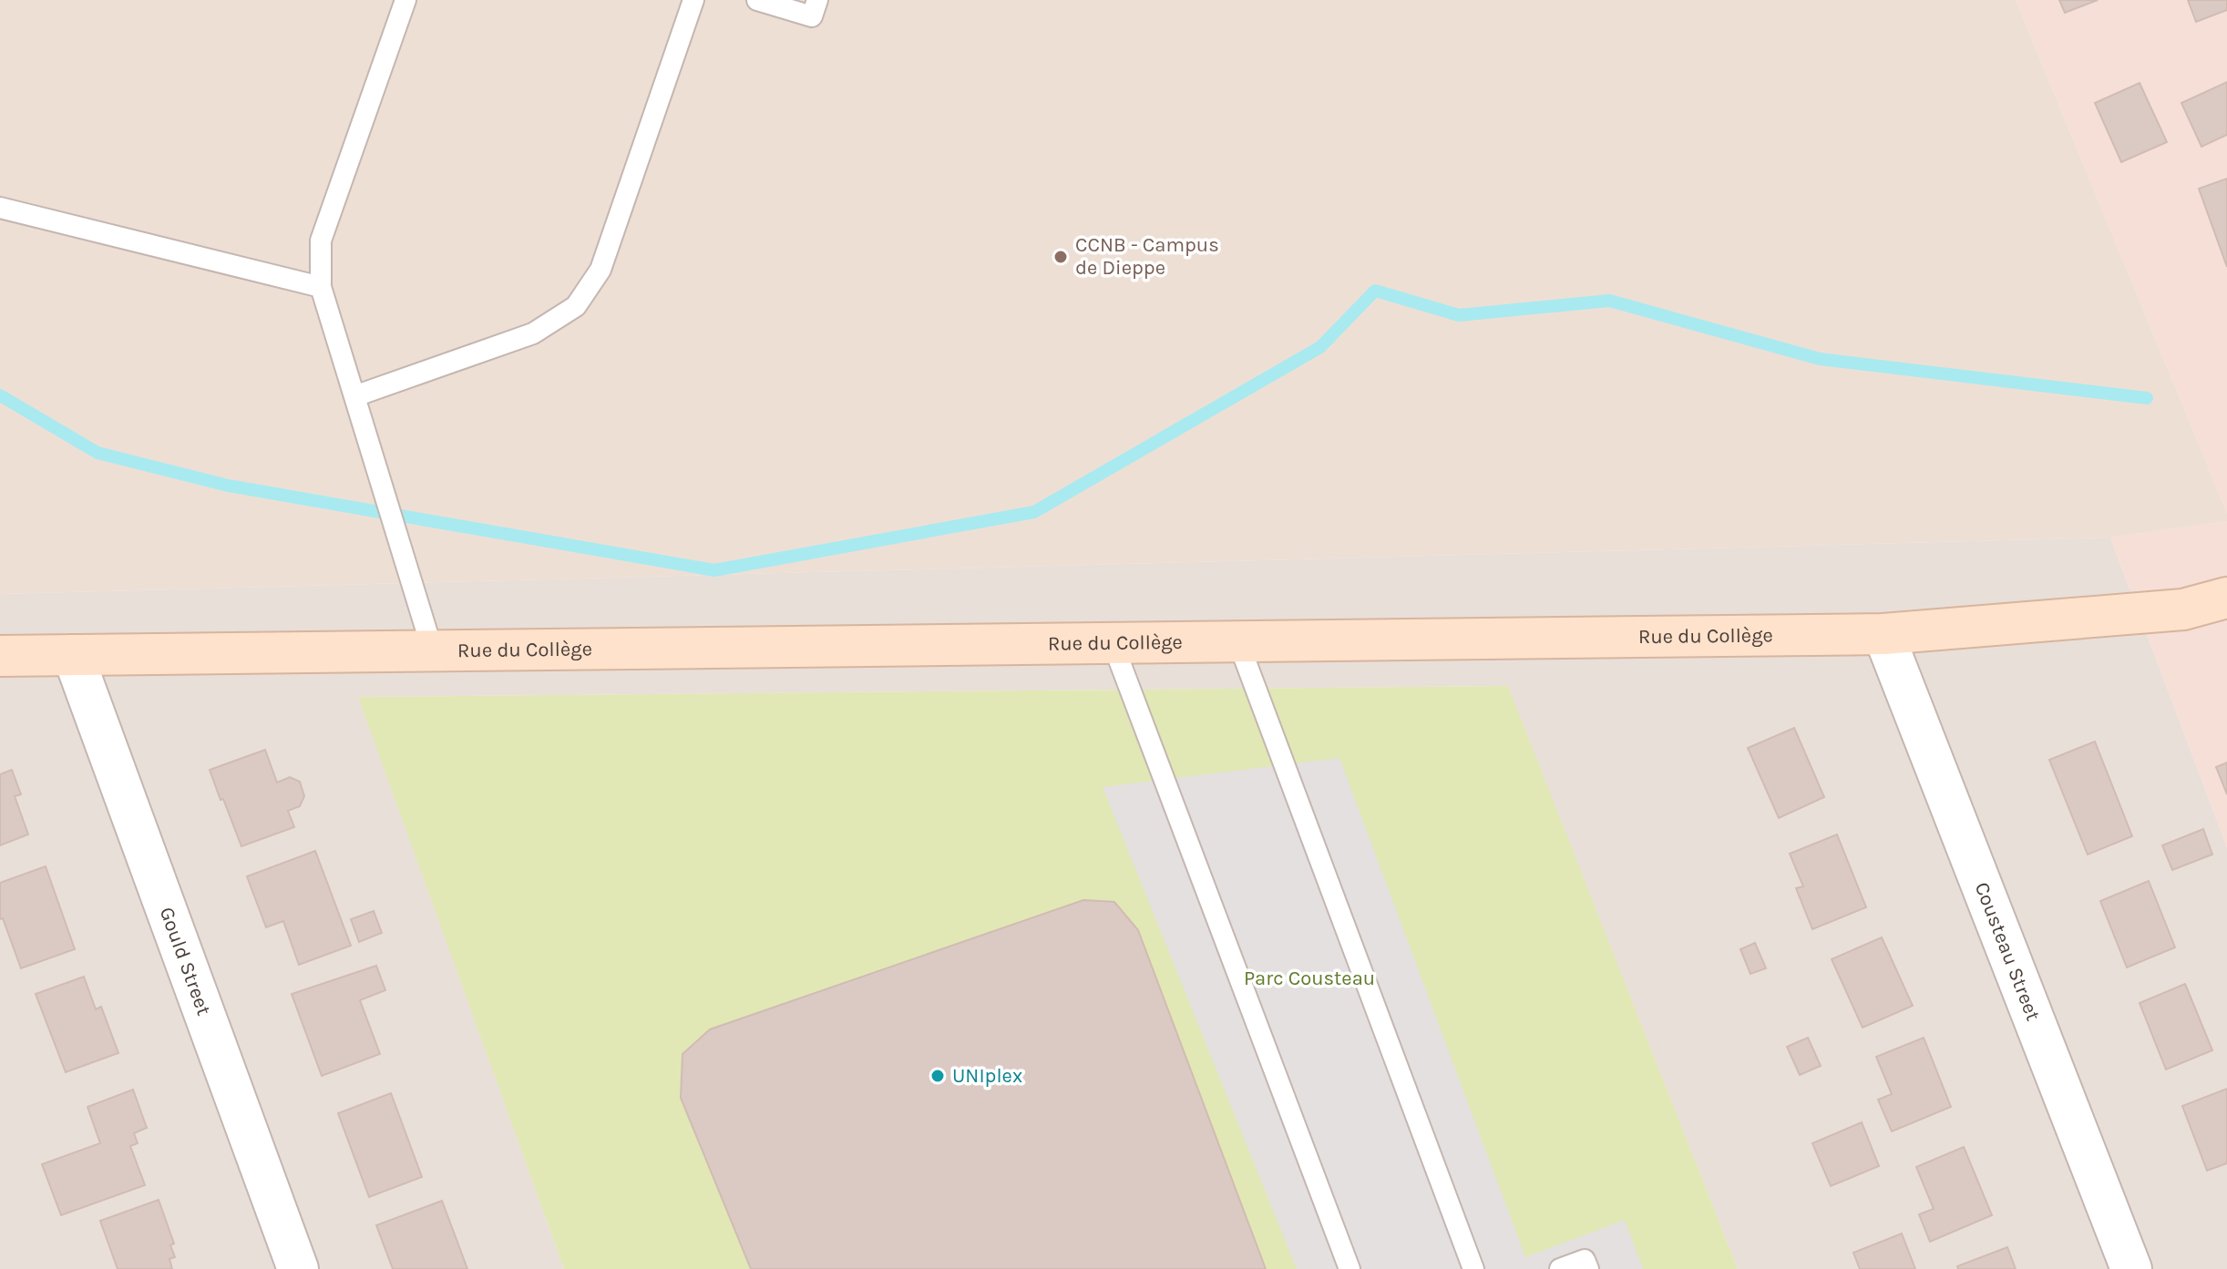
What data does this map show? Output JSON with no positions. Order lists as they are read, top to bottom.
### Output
{
  "streets": {
    "street": ["Rue du Collège", "Cousteau Street", "Gould Street"]
  },
  "crossings": [
    ["Rue du Collège", "Cousteau Street"],
    ["Rue du Collège", "Gould Street"]
  ],
  "parks": ["Parc Cousteau"],
  "places": ["CCNB - Campus de Dieppe", "UNIplex"]
}
